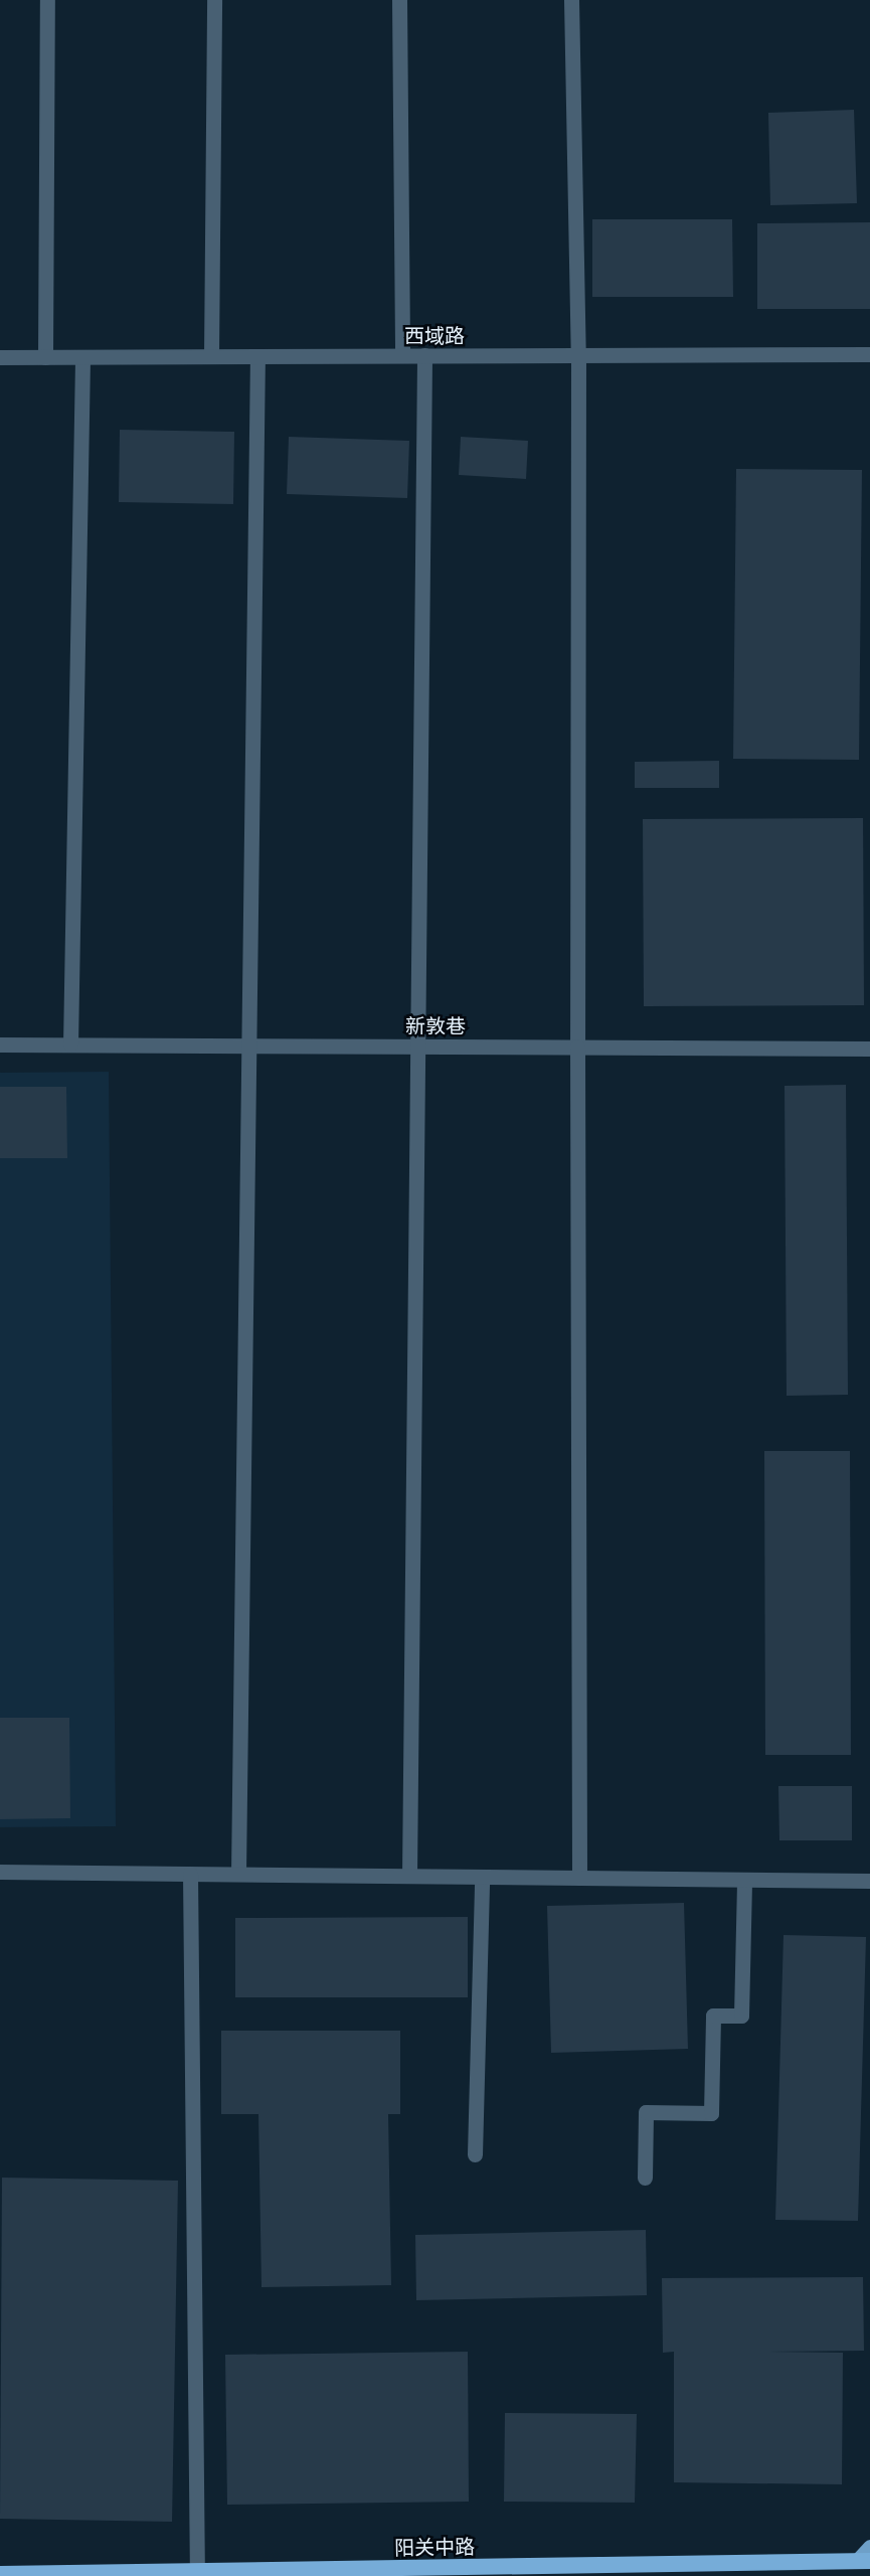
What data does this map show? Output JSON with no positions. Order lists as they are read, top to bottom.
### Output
{
  "streets": {
    "highway": ["阳关中路"],
    "street": ["西域路", "新敦巷"]
  }
}
